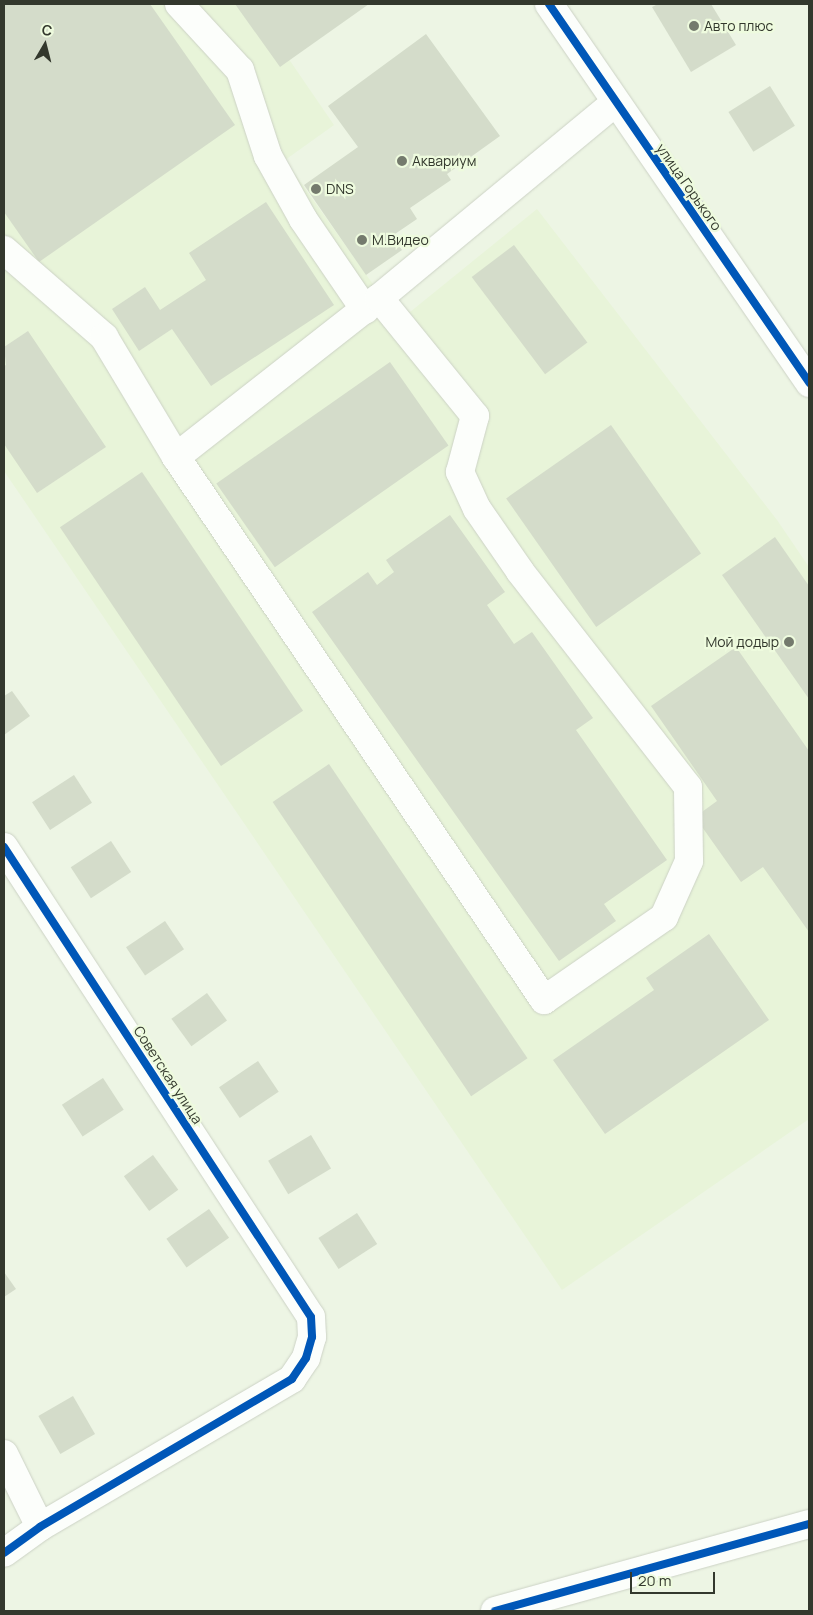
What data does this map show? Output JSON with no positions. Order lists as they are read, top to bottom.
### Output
{
  "streets": {
    "street": ["улица Горького", "Советская улица"]
  },
  "places": [
    "Авто плюс",
    "Аквариум",
    "DNS",
    "М.Видео",
    "Мой додыр"
  ],
  "scale_bar": "20 m",
  "north": "top"
}
